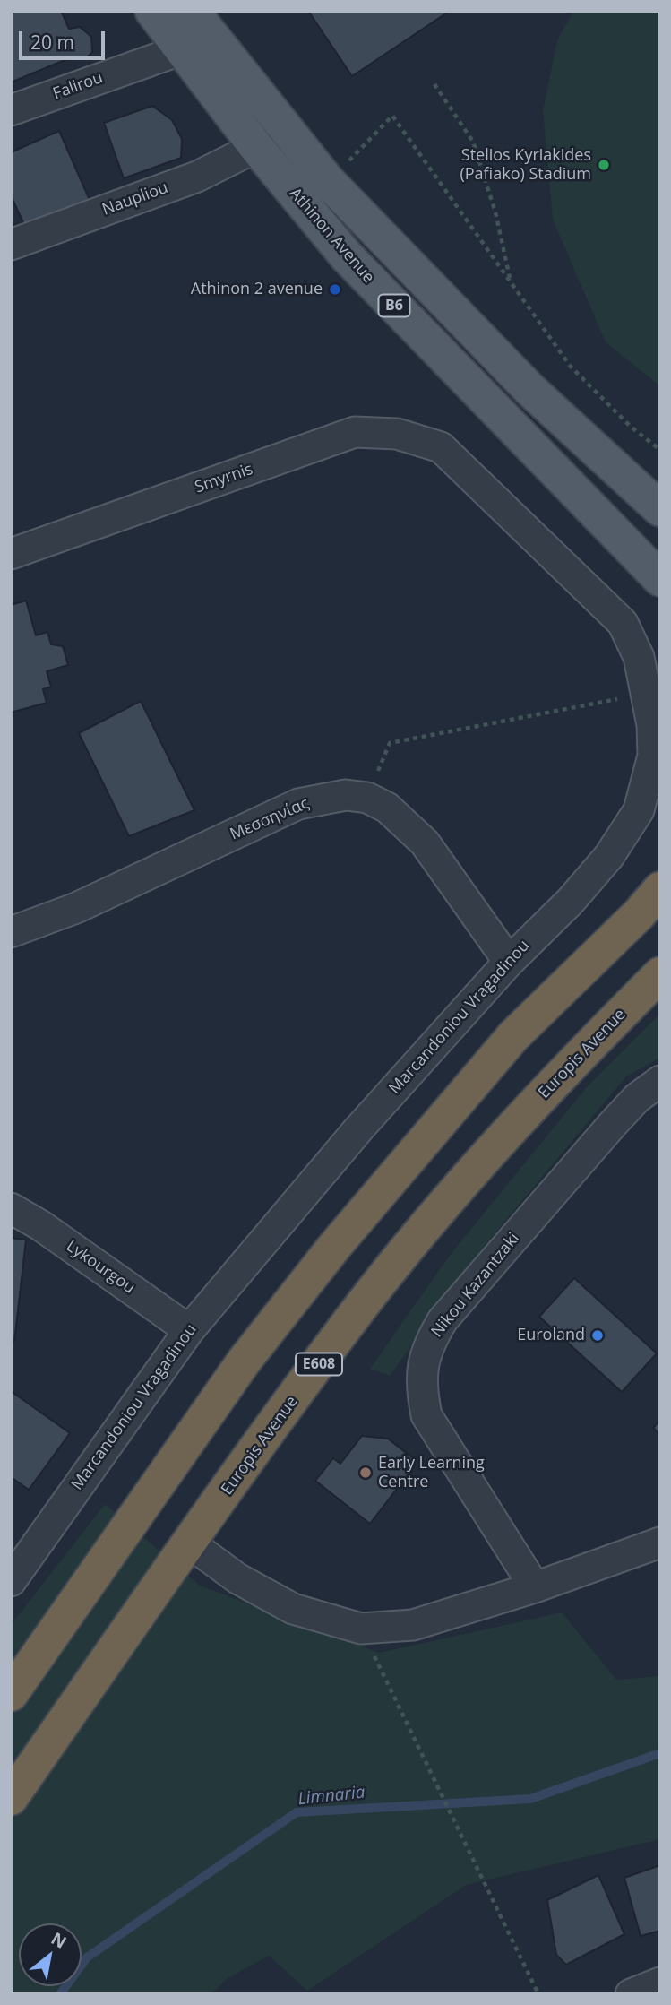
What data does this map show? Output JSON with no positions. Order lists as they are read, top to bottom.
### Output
{
  "streets": {
    "highway": ["Europis Avenue", "E608"],
    "main road": ["Athinon Avenue", "B6"],
    "street": [
      "Falirou",
      "Naupliou",
      "Smyrnis",
      "Μεσσηνίας",
      "Marcandoniou Vragadinou",
      "Lykourgou",
      "Nikou Kazantzaki"
    ]
  },
  "crossings": [
    ["Falirou", "Athinon Avenue"],
    ["Naupliou", "Athinon Avenue"],
    ["Smyrnis", "Marcandoniou Vragadinou"],
    ["Μεσσηνίας", "Marcandoniou Vragadinou"],
    ["Marcandoniou Vragadinou", "Lykourgou"]
  ],
  "water": ["Limnaria"],
  "places": [
    "Stelios Kyriakides (Pafiako) Stadium",
    "Athinon 2 avenue",
    "Euroland",
    "Early Learning Centre"
  ],
  "scale_bar": "20 m",
  "north": "top right"
}
